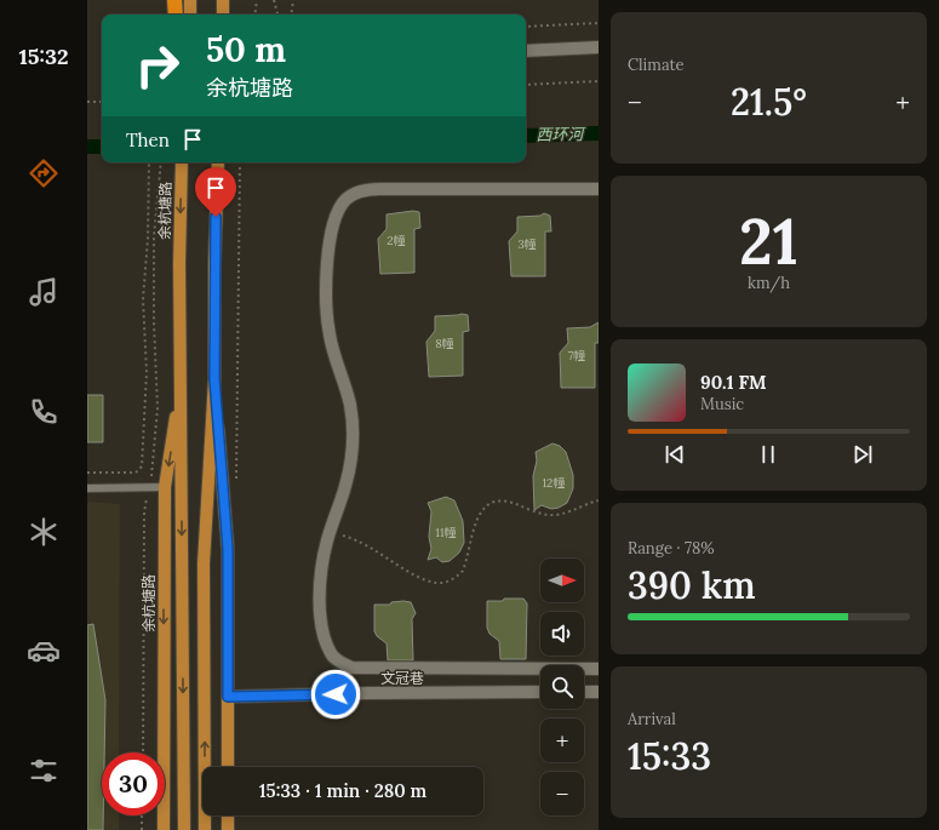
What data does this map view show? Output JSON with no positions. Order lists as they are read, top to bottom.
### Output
{
  "streets": {
    "main road": ["余杭塘路"],
    "street": ["文冠巷"]
  },
  "water": ["西环河"],
  "house_numbers": [
    "2幢",
    "3幢",
    "8幢",
    "7幢",
    "12幢",
    "11幢"
  ],
  "north": "right",
  "page": {
    "tabs": "15:32",
    "tile": [
      "Climate",
      ["21", "km/h"],
      ["Range · 78%", "390 km"],
      ["Arrival", "15:33"]
    ],
    "turn": ["50 m", "余杭塘路"],
    "heat": ["−", "21.5°", "+"],
    "then": "Then",
    "song": ["90.1 FM", "Music"],
    "map_buttons": ["+", "−"],
    "limit": "30",
    "trip": "15:33 · 1 min · 280 m"
  }
}
